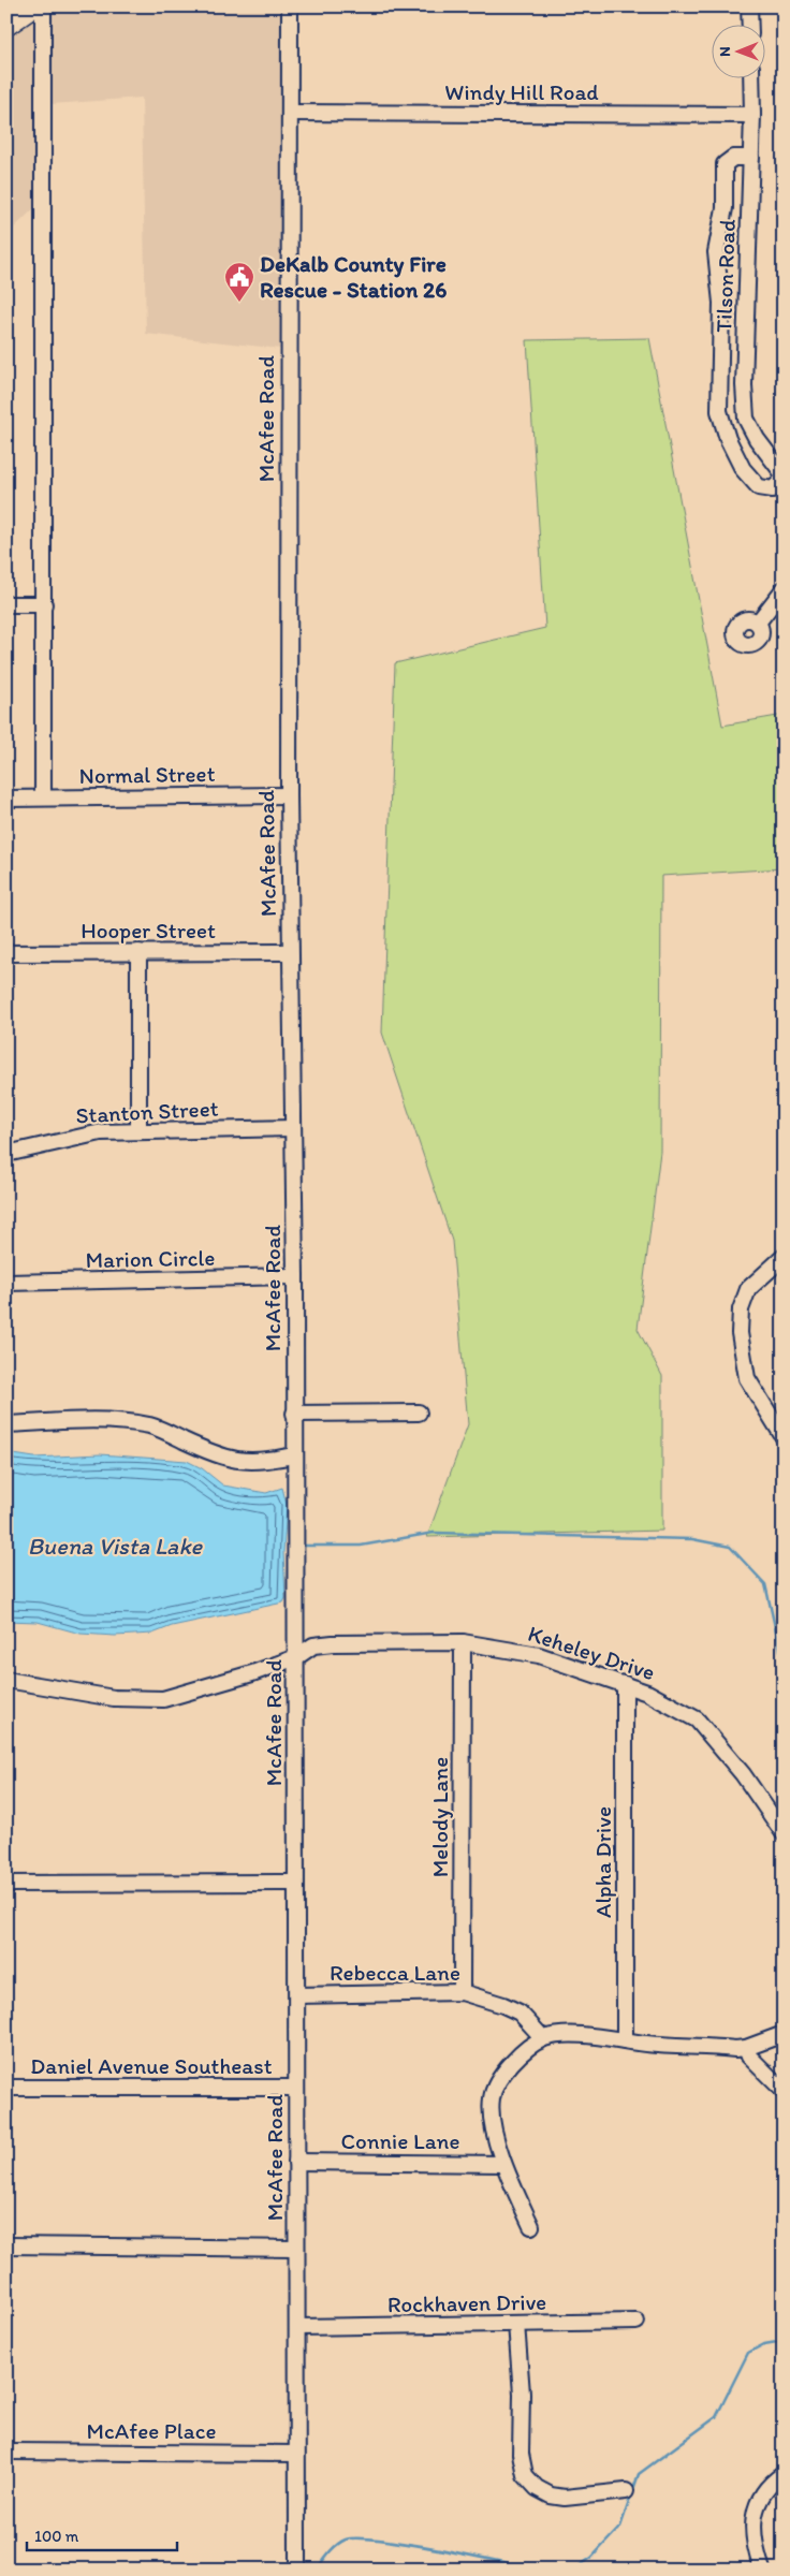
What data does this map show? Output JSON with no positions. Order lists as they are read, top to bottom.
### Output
{
  "streets": {
    "street": [
      "Windy Hill Road",
      "Tilson Road",
      "McAfee Road",
      "Normal Street",
      "Hooper Street",
      "Stanton Street",
      "Marion Circle",
      "Keheley Drive",
      "Melody Lane",
      "Alpha Drive",
      "Rebecca Lane",
      "Daniel Avenue Southeast",
      "Connie Lane",
      "Rockhaven Drive",
      "McAfee Place"
    ]
  },
  "crossings": [
    ["Windy Hill Road", "Tilson Road"],
    ["Windy Hill Road", "McAfee Road"],
    ["McAfee Road", "Normal Street"],
    ["McAfee Road", "Hooper Street"],
    ["McAfee Road", "Stanton Street"],
    ["McAfee Road", "Marion Circle"],
    ["McAfee Road", "Keheley Drive"],
    ["McAfee Road", "Rebecca Lane"],
    ["McAfee Road", "Daniel Avenue Southeast"],
    ["McAfee Road", "Connie Lane"],
    ["McAfee Road", "Rockhaven Drive"],
    ["McAfee Road", "McAfee Place"],
    ["Keheley Drive", "Melody Lane"],
    ["Keheley Drive", "Alpha Drive"],
    ["Melody Lane", "Rebecca Lane"]
  ],
  "water": ["Buena Vista Lake"],
  "places": {
    "public building": ["DeKalb County Fire Rescue - Station 26"]
  },
  "scale_bar": "100 m",
  "north": "left"
}
